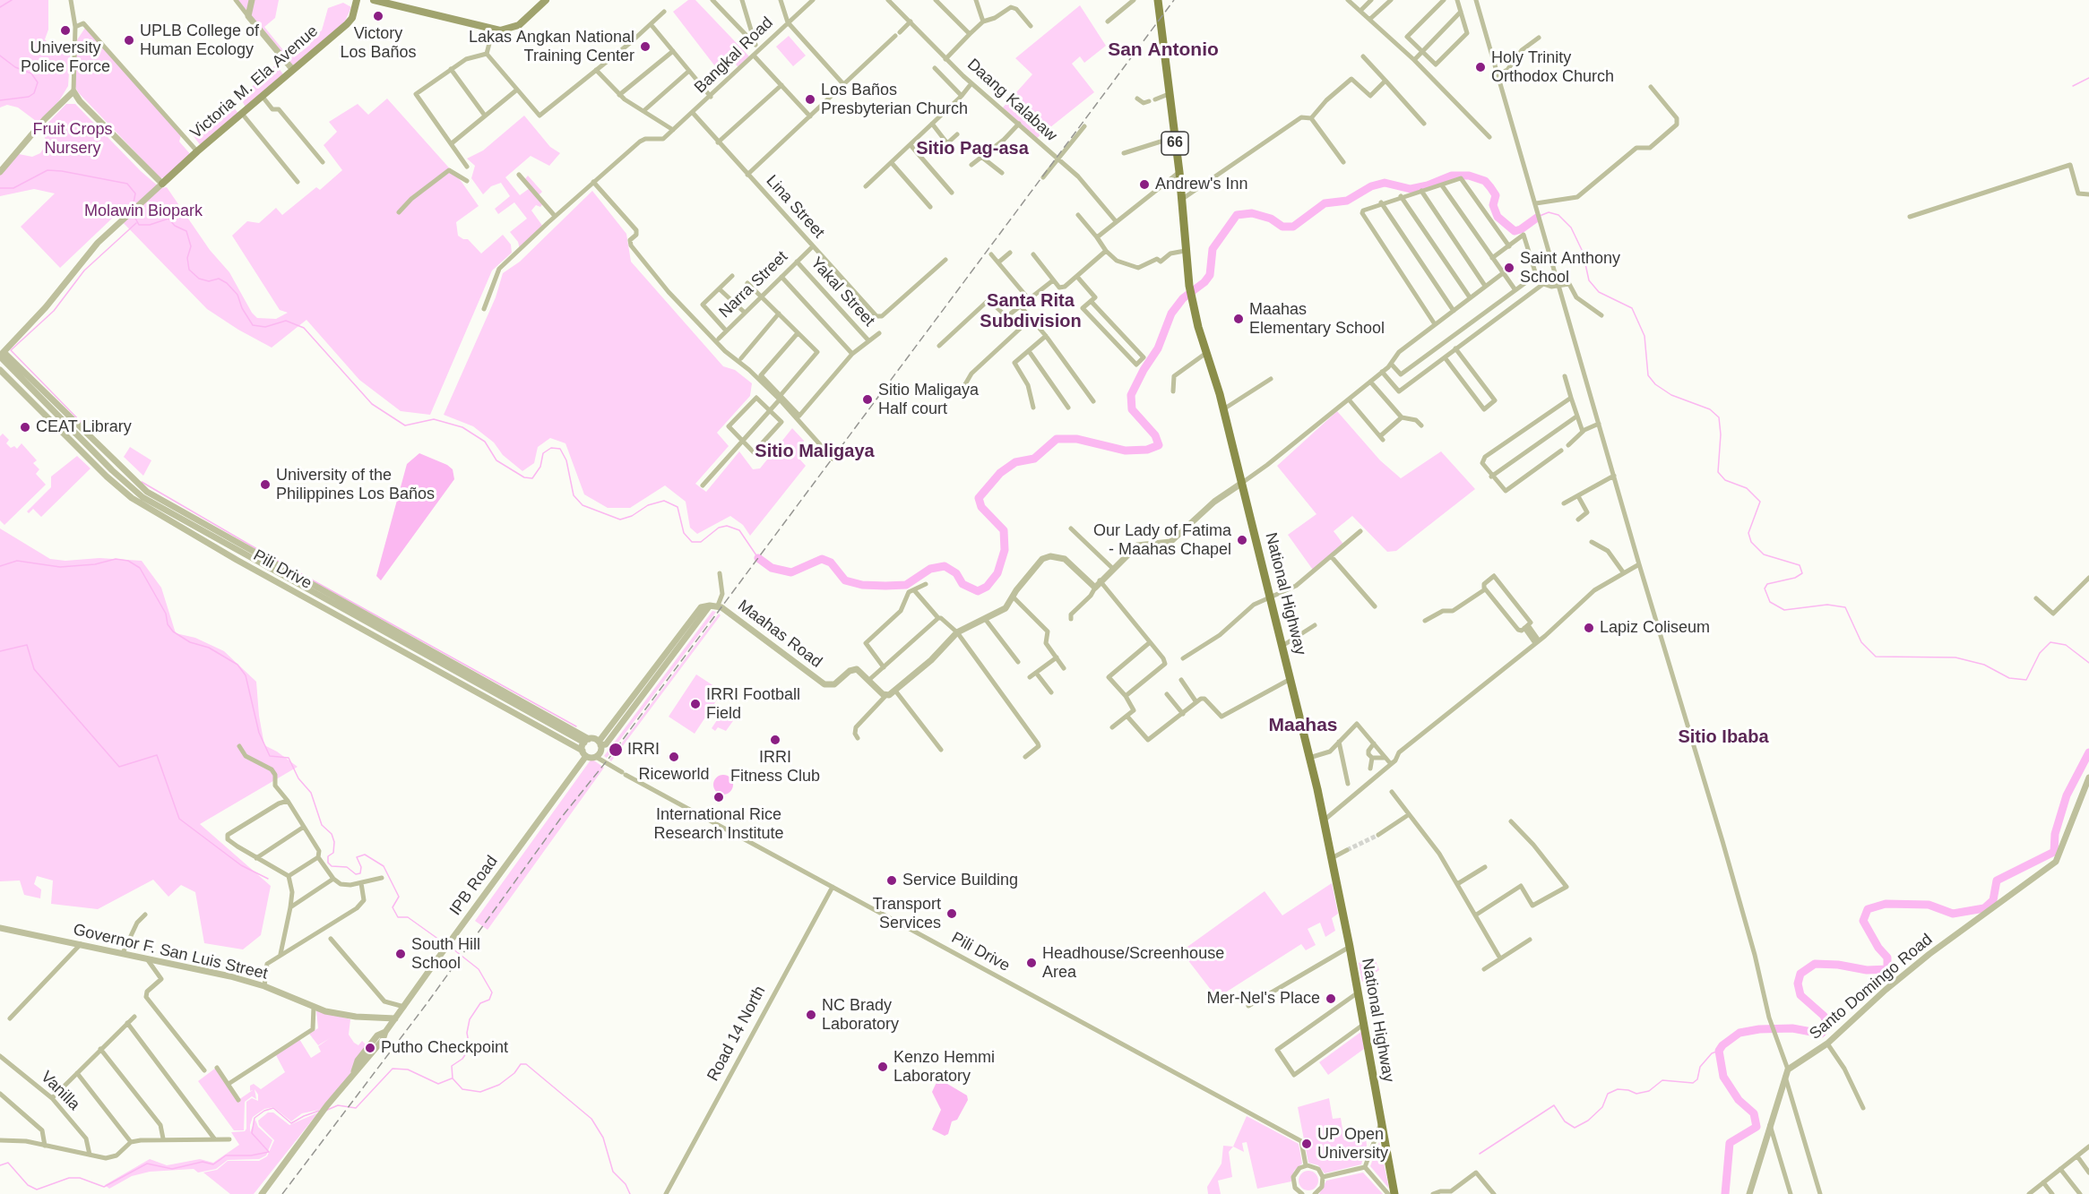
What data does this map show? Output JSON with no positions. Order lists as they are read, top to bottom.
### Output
{
  "streets": {
    "main road": ["Victoria M. Ela Avenue", "66", "National Highway"],
    "street": [
      "Bangkal Road",
      "Daang Kalabaw",
      "Lina Street",
      "Narra Street",
      "Yakal Street",
      "Pili Drive",
      "Maahas Road",
      "IPB Road",
      "Governor F. San Luis Street",
      "Santo Domingo Road",
      "Road 14 North",
      "Vanilla"
    ]
  },
  "crossings": [
    ["Bangkal Road", "Lina Street"],
    ["Lina Street", "Narra Street"],
    ["Narra Street", "Yakal Street"],
    ["Pili Drive", "IPB Road"],
    ["Pili Drive", "Road 14 North"],
    ["IPB Road", "Governor F. San Luis Street"]
  ],
  "districts": [
    "San Antonio",
    "Sitio Pag-asa",
    "Santa Rita Subdivision",
    "Sitio Maligaya",
    "Maahas",
    "Sitio Ibaba"
  ],
  "parks": ["Fruit Crops Nursery", "Molawin Biopark"],
  "places": [
    "Victory Los Baños",
    "University Police Force",
    "UPLB College of Human Ecology",
    "Lakas Angkan National Training Center",
    "Holy Trinity Orthodox Church",
    "Los Baños Presbyterian Church",
    "Andrew's Inn",
    "Saint Anthony School",
    "Maahas Elementary School",
    "Sitio Maligaya Half court",
    "CEAT Library",
    "University of the Philippines Los Baños",
    "Our Lady of Fatima - Maahas Chapel",
    "Lapiz Coliseum",
    "IRRI Football Field",
    "IRRI Fitness Club",
    "IRRI",
    "Riceworld",
    "International Rice Research Institute",
    "Service Building",
    "Transport Services",
    "South Hill School",
    "Headhouse/Screenhouse Area",
    "Mer-Nel's Place",
    "NC Brady Laboratory",
    "Putho Checkpoint",
    "Kenzo Hemmi Laboratory",
    "UP Open University"
  ]
}
